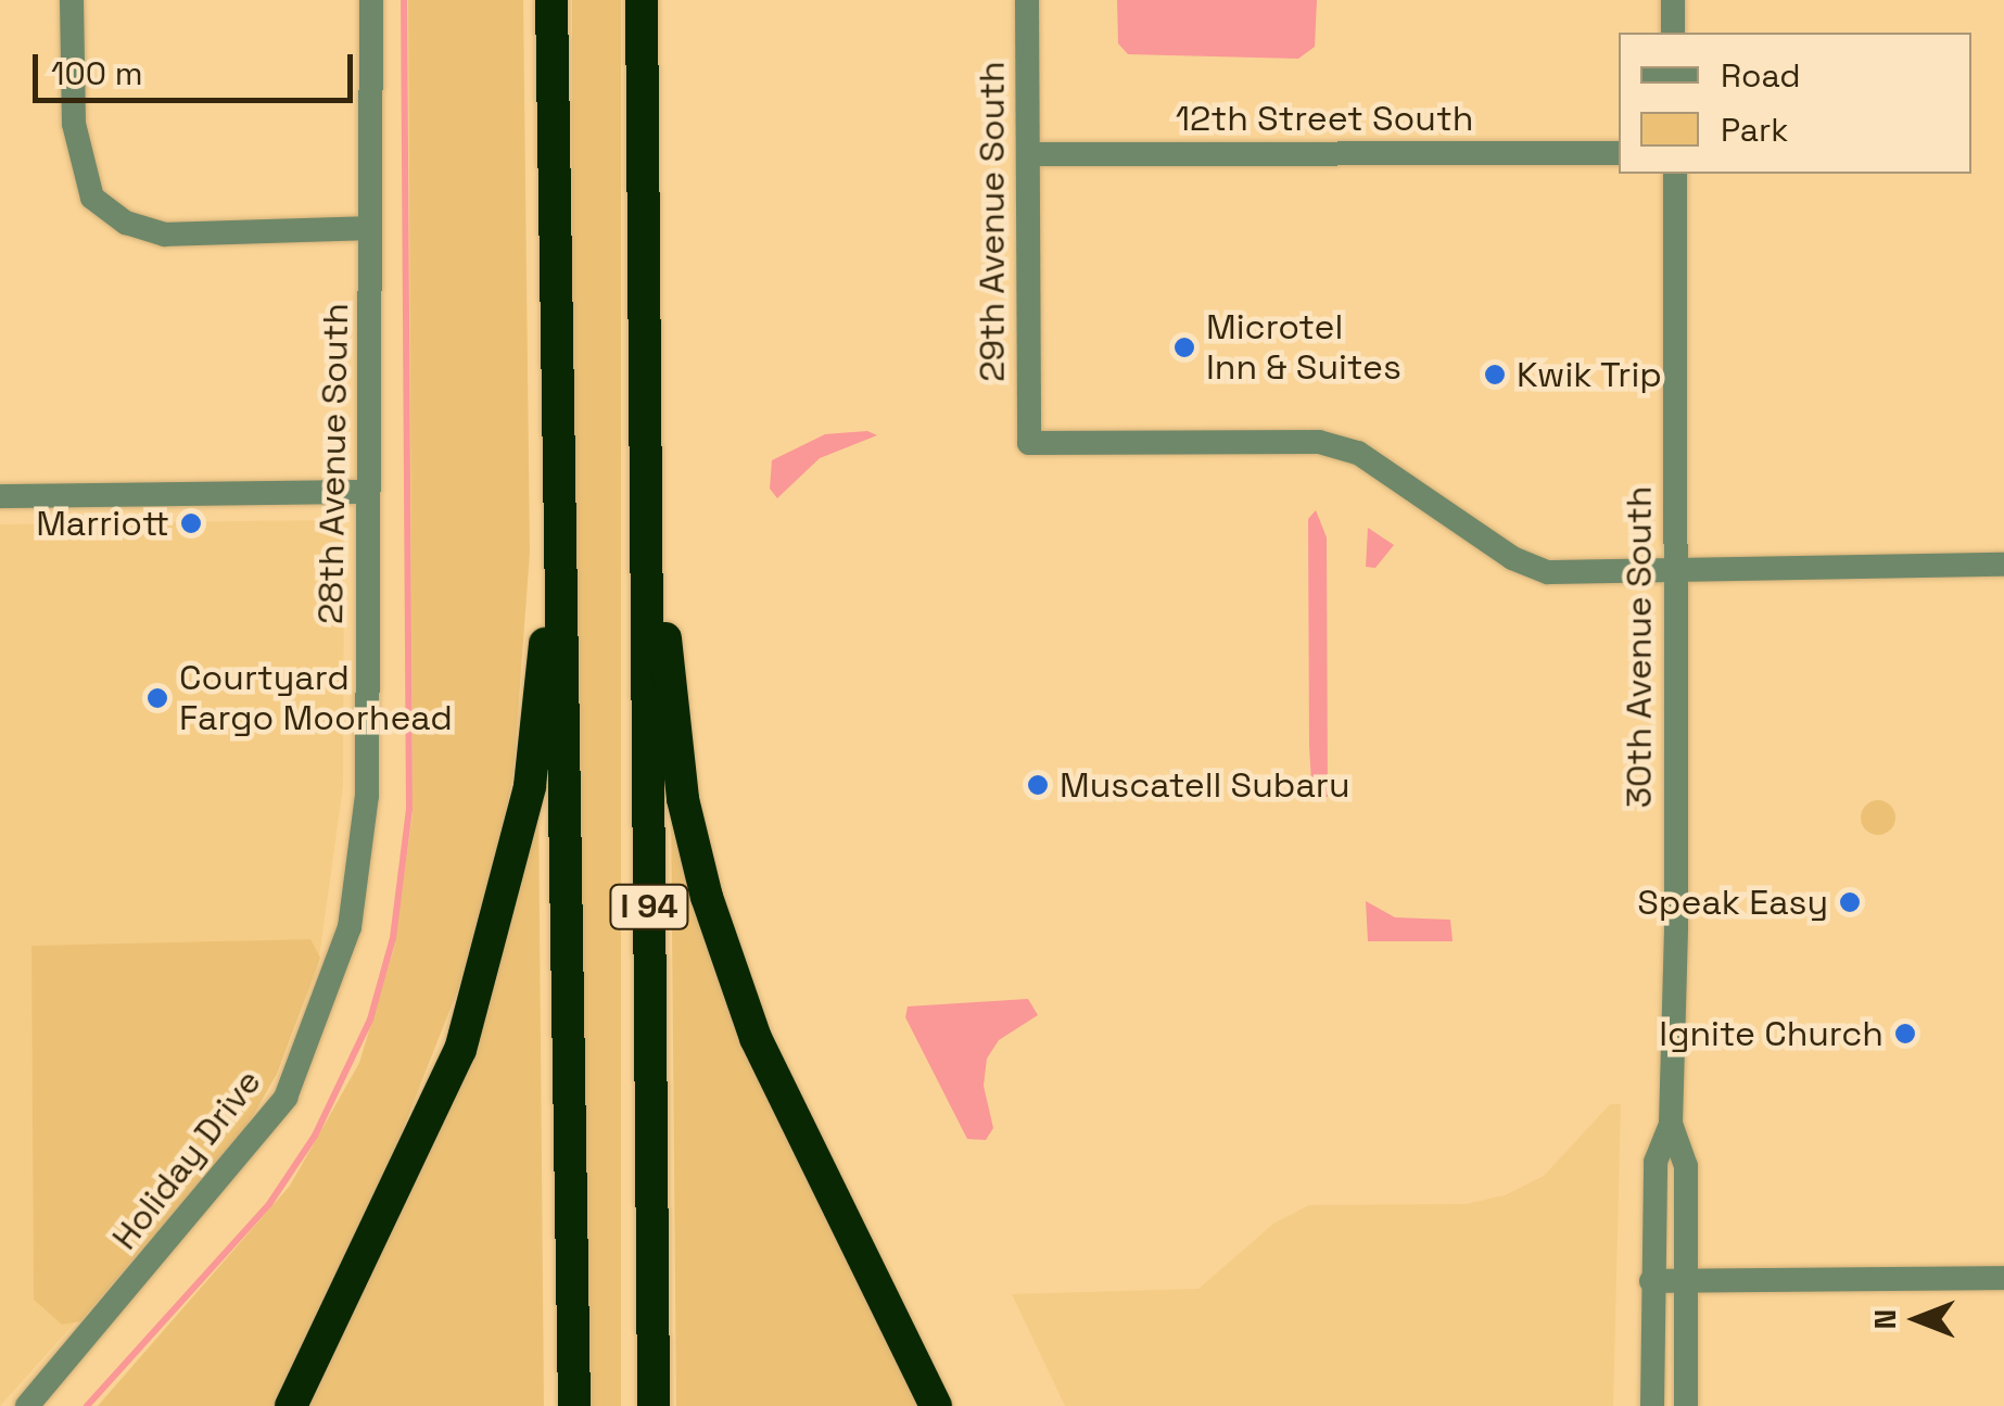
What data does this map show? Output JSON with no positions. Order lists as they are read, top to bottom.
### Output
{
  "streets": {
    "highway": ["I 94"],
    "street": [
      "12th Street South",
      "29th Avenue South",
      "28th Avenue South",
      "30th Avenue South",
      "Holiday Drive"
    ]
  },
  "crossings": [
    ["12th Street South", "29th Avenue South"],
    ["29th Avenue South", "30th Avenue South"],
    ["28th Avenue South", "Holiday Drive"]
  ],
  "places": [
    "Microtel Inn & Suites",
    "Kwik Trip",
    "Marriott",
    "Courtyard Fargo Moorhead",
    "Muscatell Subaru",
    "Speak Easy",
    "Ignite Church"
  ],
  "legend": ["Road", "Park"],
  "scale_bar": "100 m",
  "north": "left"
}
